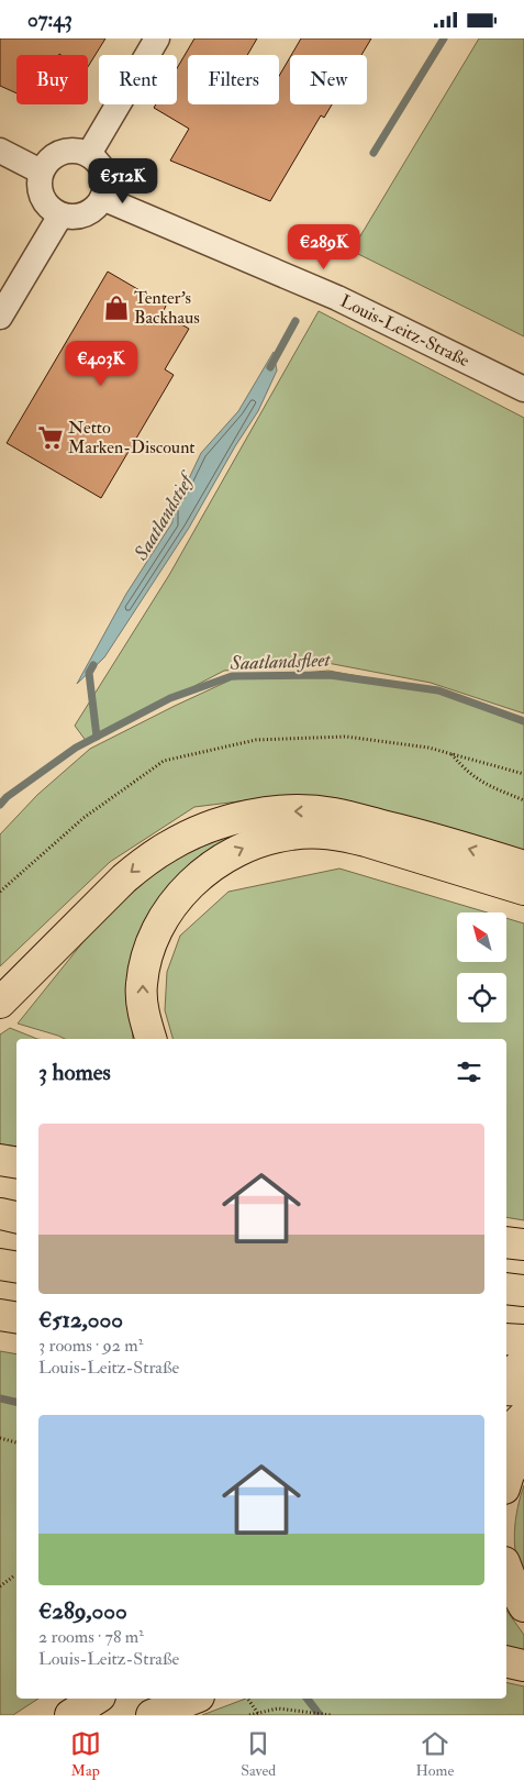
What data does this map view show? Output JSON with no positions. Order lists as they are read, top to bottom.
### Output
{
  "streets": {
    "street": ["Louis-Leitz-Straße"]
  },
  "water": ["Saatlandstief", "Saatlandsfleet"],
  "places": {
    "shop": ["Tenter’s Backhaus"],
    "supermarket": ["Netto Marken-Discount"]
  },
  "north": "top left",
  "page": {
    "status": "07:43",
    "chip": [
      "Buy",
      "Rent",
      "Filters",
      "New"
    ],
    "price": ["€512K", "€289K", "€403K"],
    "heading": "3 homes",
    "list": [
      {
        "name": "€512,000",
        "note": "3 rooms · 92 m² · Louis-Leitz-Straße"
      },
      {
        "name": "€289,000",
        "note": "2 rooms · 78 m² · Louis-Leitz-Straße"
      }
    ],
    "tabs": ["Map", "Saved", "Home"]
  }
}
